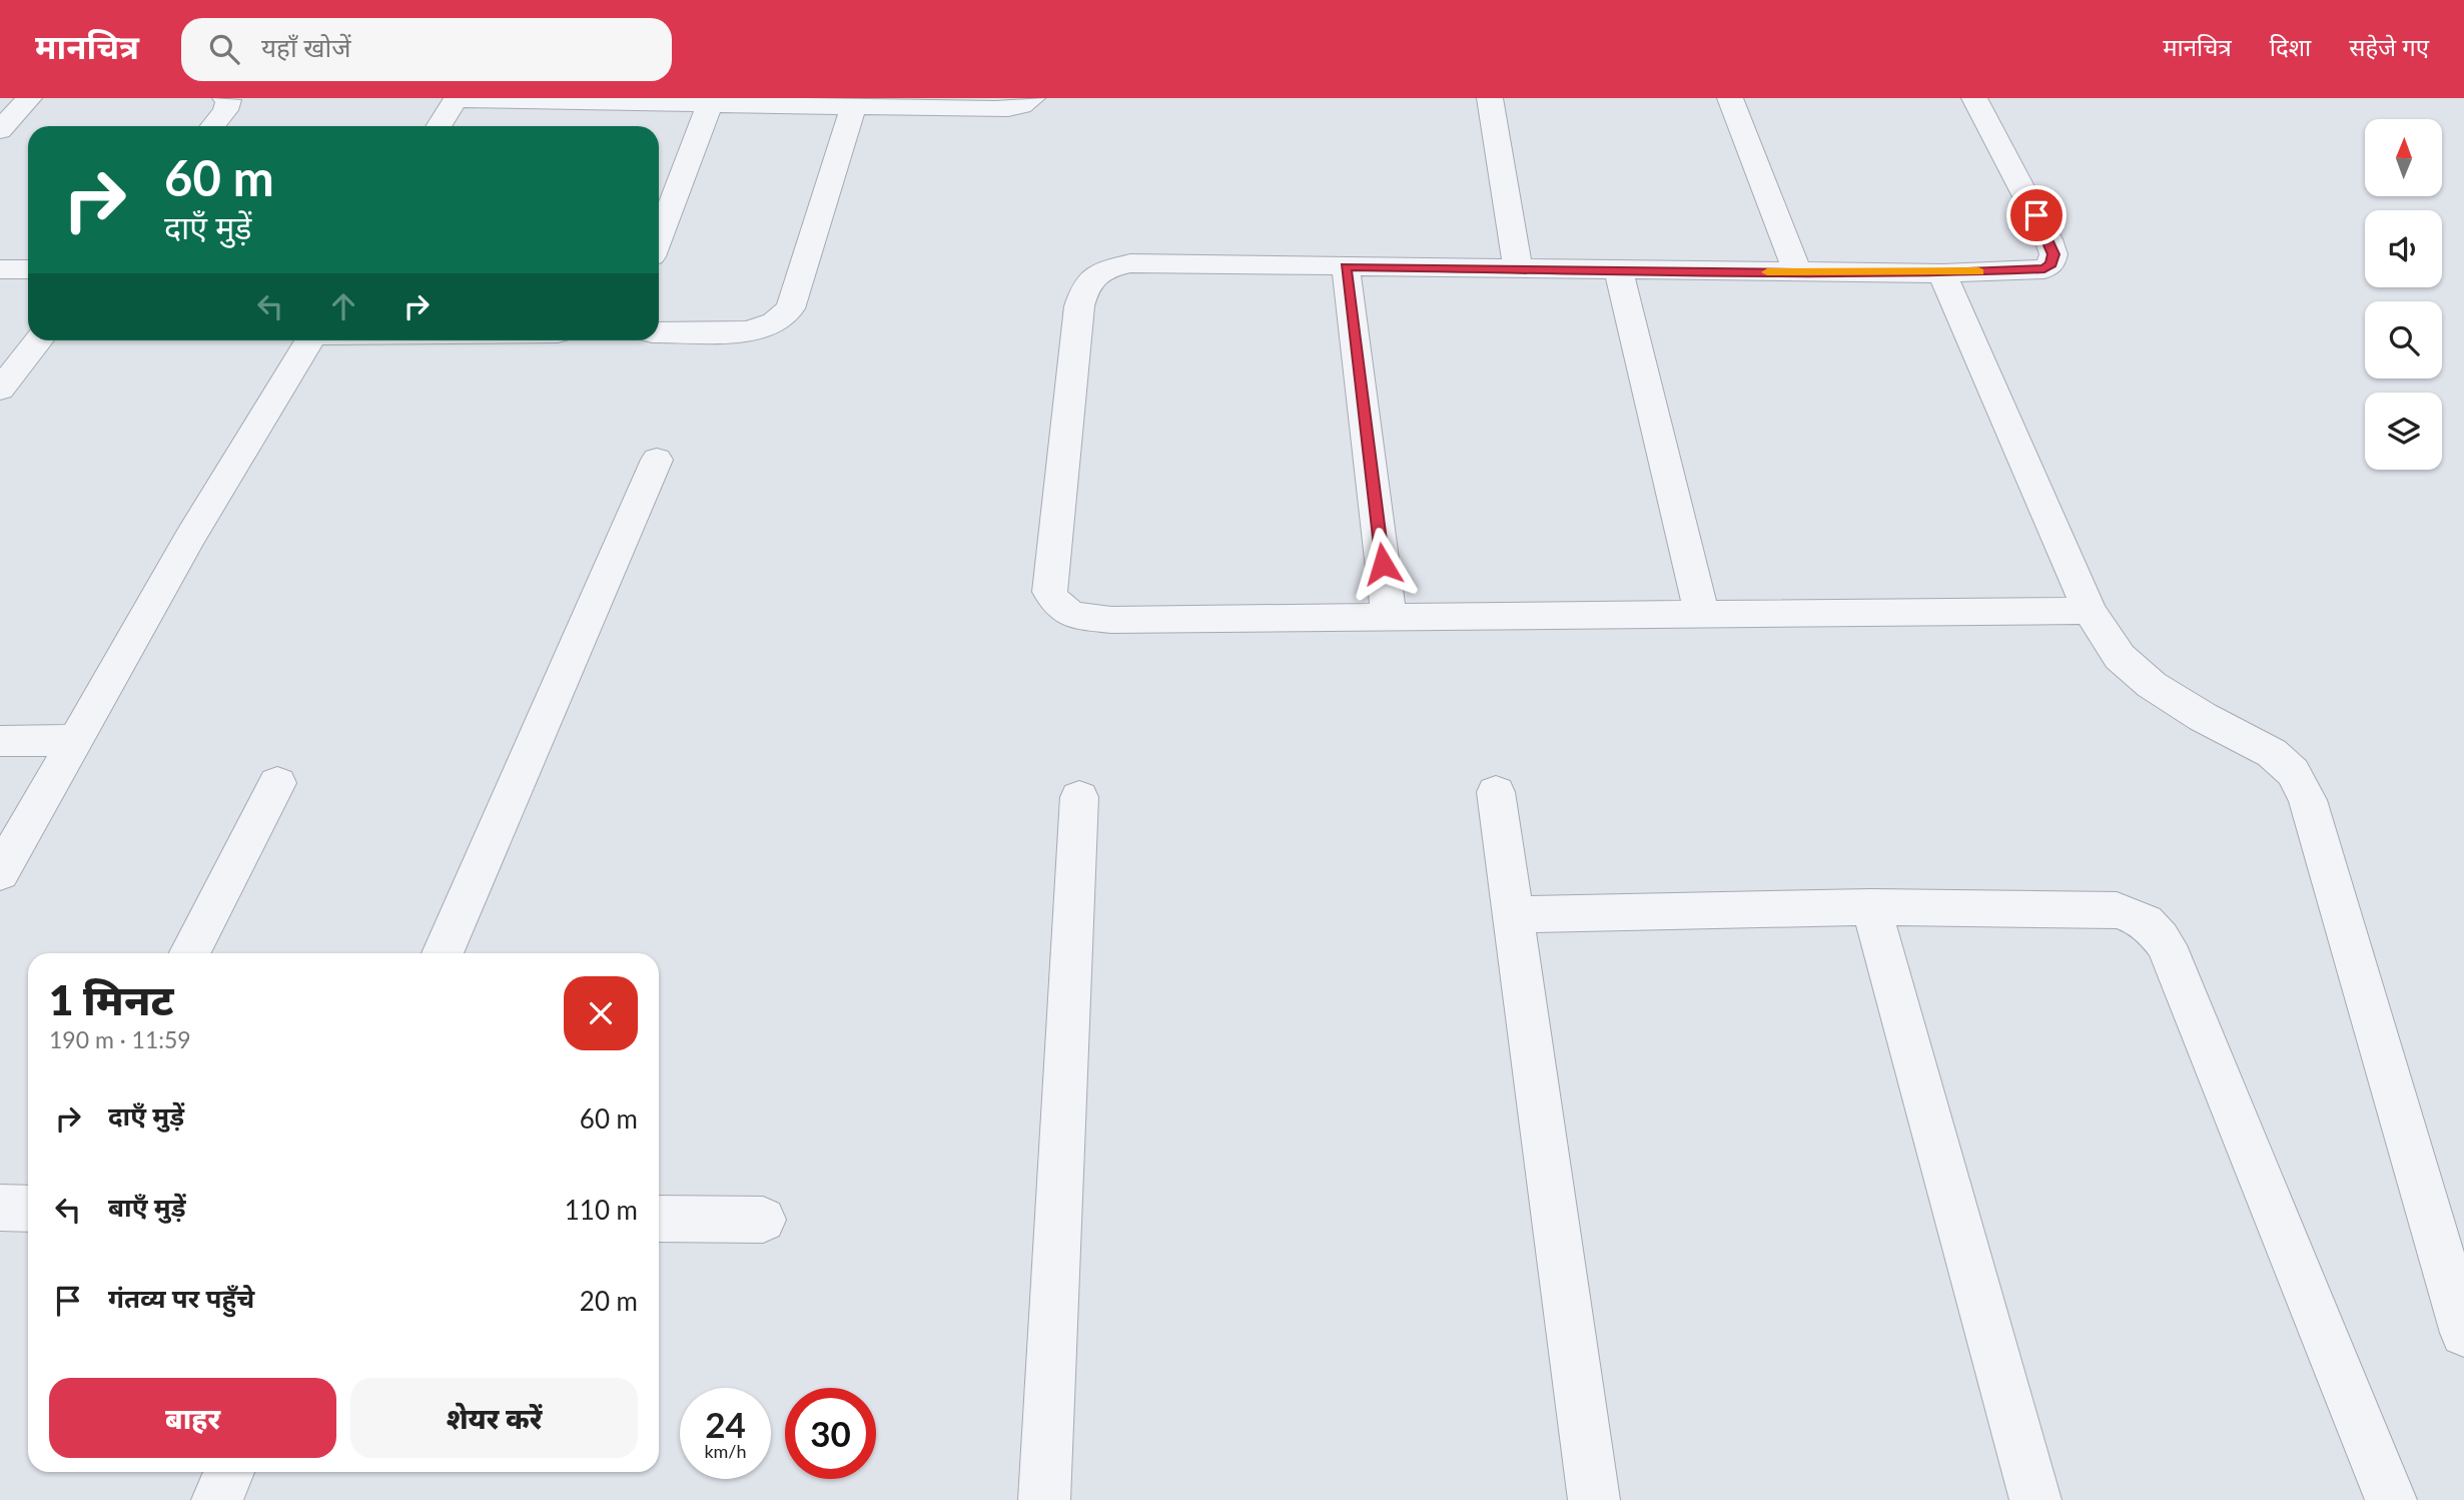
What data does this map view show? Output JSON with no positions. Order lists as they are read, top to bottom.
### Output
{
  "north": "top",
  "page": {
    "header": "मानचित्र",
    "search": "यहाँ खोजें",
    "nav": ["मानचित्र", "दिशा", "सहेजे गए"],
    "turn": ["60 m", "दाएँ मुड़ें"],
    "heading": ["1 मिनट", "190 m · 11:59"],
    "list": [
      {
        "name": "दाएँ मुड़ें",
        "value": "60 m"
      },
      {
        "name": "बाएँ मुड़ें",
        "value": "110 m"
      },
      {
        "name": "गंतव्य पर पहुँचे",
        "value": "20 m"
      }
    ],
    "buttons": ["बाहर", "शेयर करें"],
    "speed": "24 km/h",
    "limit": "30"
  }
}
